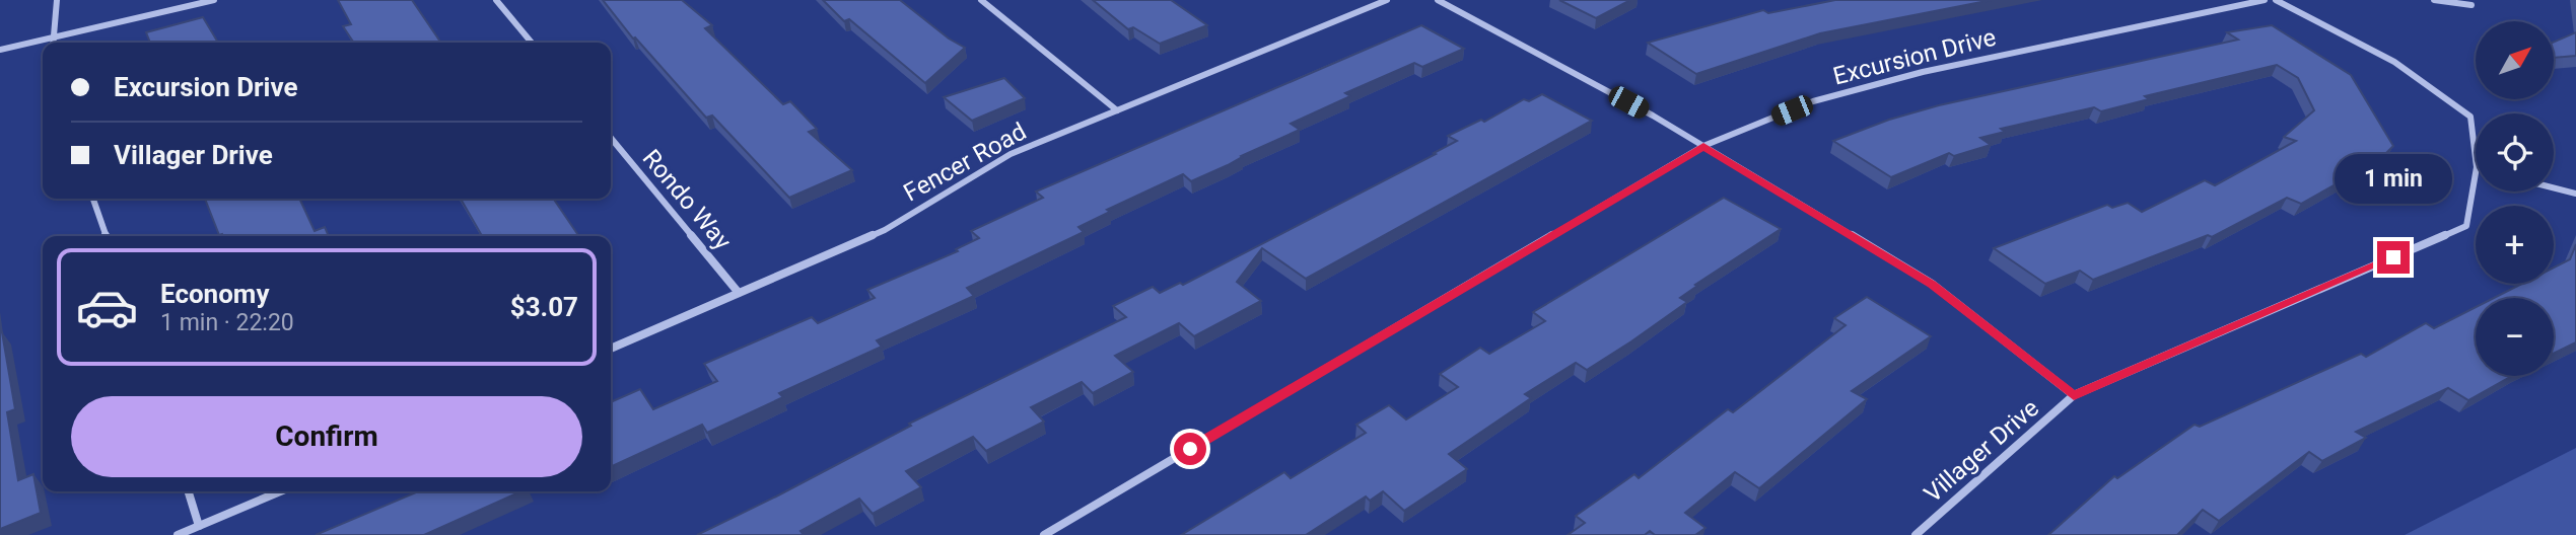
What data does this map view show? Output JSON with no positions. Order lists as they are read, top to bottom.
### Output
{
  "streets": {
    "street": [
      "Excursion Drive",
      "Fencer Road",
      "Rondo Way",
      "Villager Drive"
    ]
  },
  "crossings": [
    ["Fencer Road", "Rondo Way"]
  ],
  "north": "top right",
  "page": {
    "map_buttons": ["+", "−"],
    "banner": ["Excursion Drive", "Villager Drive"],
    "bubble": "1 min",
    "list": [
      {
        "name": "Economy",
        "note": "1 min · 22:20",
        "value": "$3.07"
      }
    ],
    "buttons": "Confirm"
  }
}
